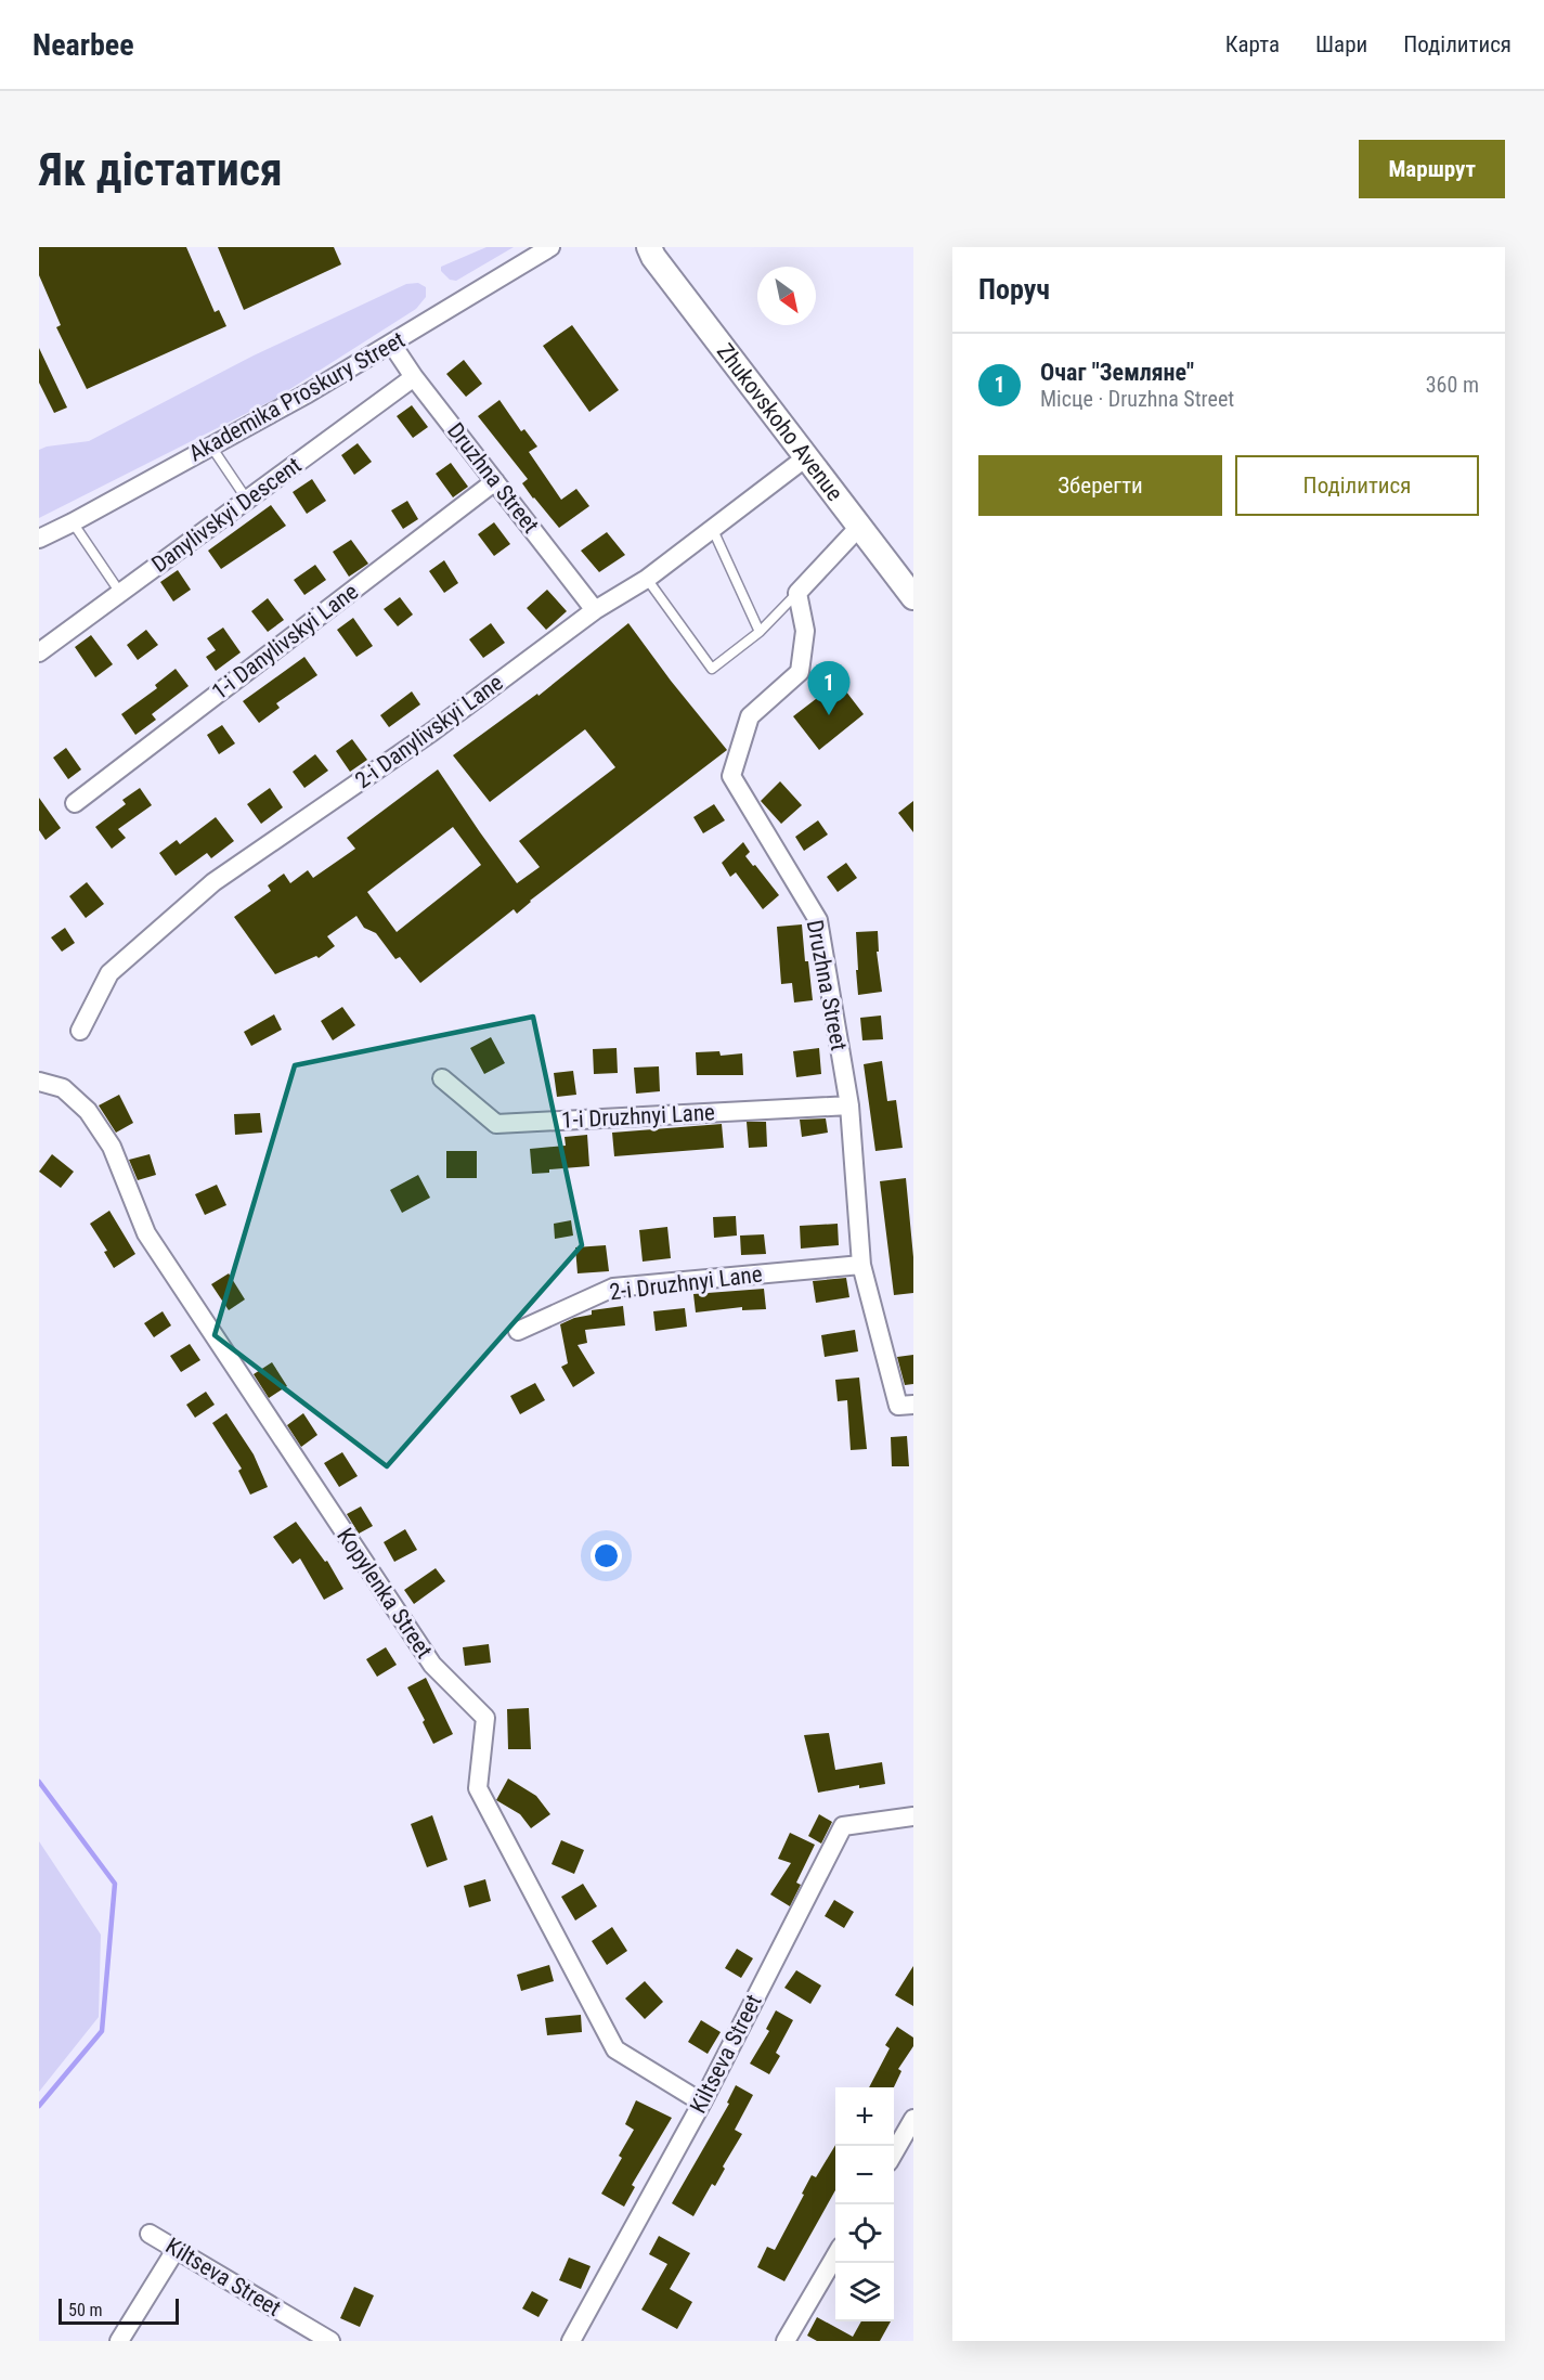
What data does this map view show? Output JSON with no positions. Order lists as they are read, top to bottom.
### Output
{
  "streets": {
    "street": [
      "Akademika Proskury Street",
      "Zhukovskoho Avenue",
      "Druzhna Street",
      "Danylivskyi Descent",
      "1-i Danylivskyi Lane",
      "2-i Danylivskyi Lane",
      "1-i Druzhnyi Lane",
      "2-i Druzhnyi Lane",
      "Kopylenka Street",
      "Kiltseva Street"
    ]
  },
  "crossings": [
    ["Akademika Proskury Street", "Druzhna Street"],
    ["Zhukovskoho Avenue", "2-i Danylivskyi Lane"],
    ["Druzhna Street", "Danylivskyi Descent"],
    ["Druzhna Street", "1-i Danylivskyi Lane"],
    ["Druzhna Street", "2-i Danylivskyi Lane"],
    ["Druzhna Street", "1-i Druzhnyi Lane"],
    ["Druzhna Street", "2-i Druzhnyi Lane"],
    ["Kopylenka Street", "Kiltseva Street"]
  ],
  "scale_bar": "50 m",
  "north": "bottom right",
  "page": {
    "header": "Nearbee",
    "nav": ["Карта", "Шари", "Поділитися"],
    "buttons": [
      "Маршрут",
      ["Зберегти", "Поділитися"]
    ],
    "title": "Як дістатися",
    "heading": "Поруч",
    "list": [
      {
        "mark": "1",
        "name": "Очаг \"Земляне\"",
        "note": "Місце · Druzhna Street",
        "value": "360 m"
      }
    ],
    "pins": "1",
    "map_buttons": ["+", "−"],
    "scale": "50 m"
  }
}
